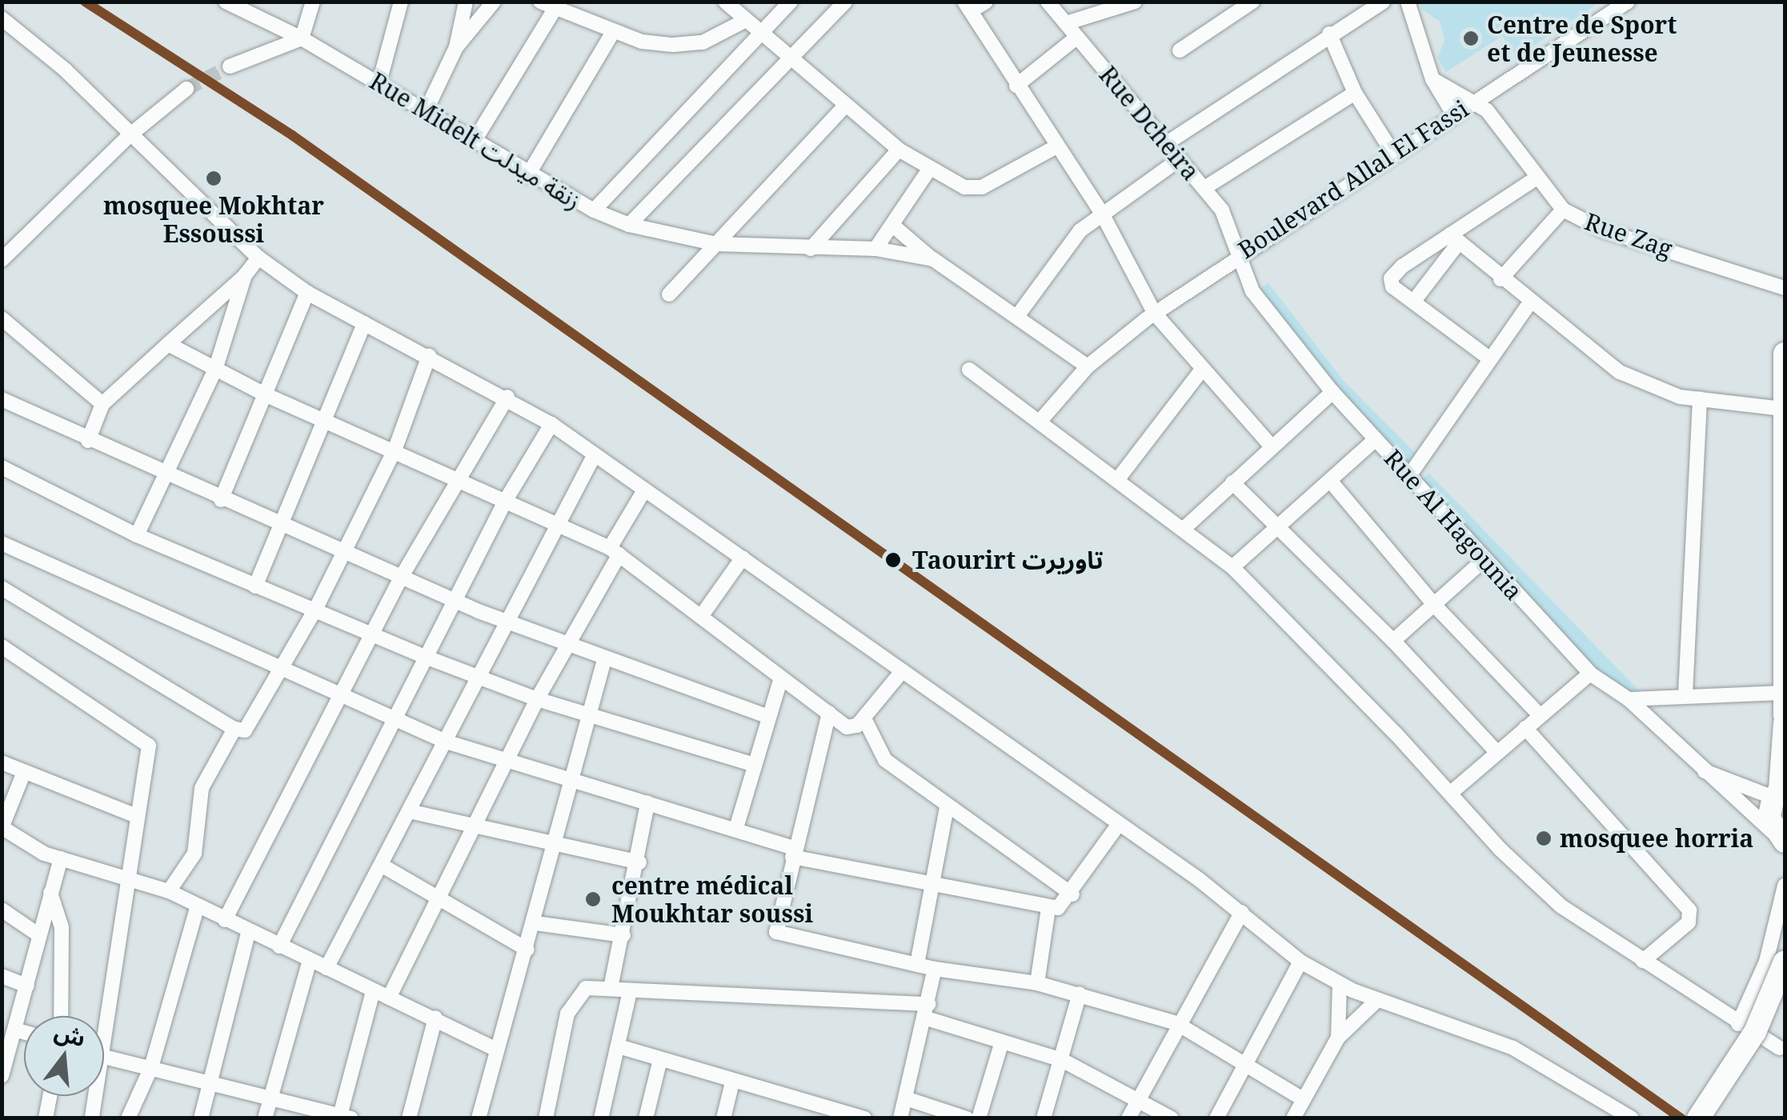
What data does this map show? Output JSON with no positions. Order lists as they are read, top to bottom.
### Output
{
  "streets": {
    "street": [
      "Rue Dcheira",
      "Rue Midelt زنقة ميدلت",
      "Boulevard Allal El Fassi",
      "Rue Zag",
      "Rue Al Hagounia"
    ]
  },
  "crossings": [
    ["Rue Dcheira", "Boulevard Allal El Fassi"],
    ["Rue Dcheira", "Rue Al Hagounia"],
    ["Rue Midelt زنقة ميدلت", "Boulevard Allal El Fassi"],
    ["Boulevard Allal El Fassi", "Rue Zag"],
    ["Boulevard Allal El Fassi", "Rue Al Hagounia"]
  ],
  "places": [
    "Centre de Sport et de Jeunesse",
    "mosquee Mokhtar Essoussi",
    "Taourirt تاوريرت",
    "mosquee horria",
    "centre médical Moukhtar soussi"
  ],
  "north": "top"
}
